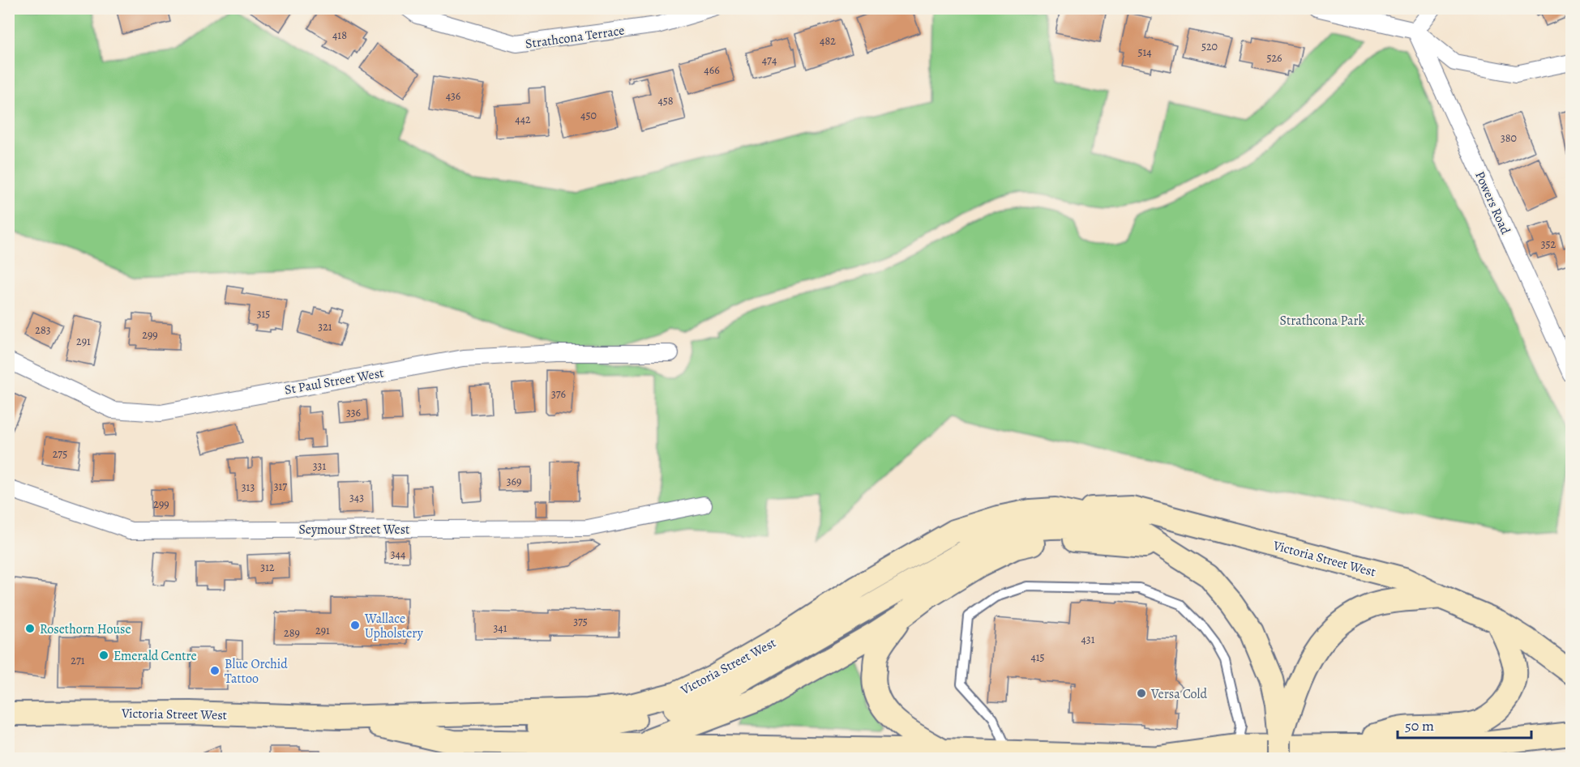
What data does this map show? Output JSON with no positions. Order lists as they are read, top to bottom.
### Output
{
  "streets": {
    "main road": ["Victoria Street West"],
    "street": [
      "Strathcona Terrace",
      "Powers Road",
      "St Paul Street West",
      "Seymour Street West"
    ]
  },
  "parks": ["Strathcona Park"],
  "places": [
    "Wallace Upholstery",
    "Rosethorn House",
    "Emerald Centre",
    "Blue Orchid Tattoo",
    "Versa Cold"
  ],
  "house_numbers": [
    "418",
    "482",
    "520",
    "514",
    "526",
    "474",
    "466",
    "436",
    "458",
    "450",
    "442",
    "380",
    "352",
    "315",
    "321",
    "283",
    "299",
    "291",
    "376",
    "336",
    "275",
    "331",
    "369",
    "317",
    "313",
    "343",
    "299",
    "344",
    "312",
    "375",
    "341",
    "291",
    "289",
    "431",
    "415",
    "271"
  ],
  "scale_bar": "50 m"
}
